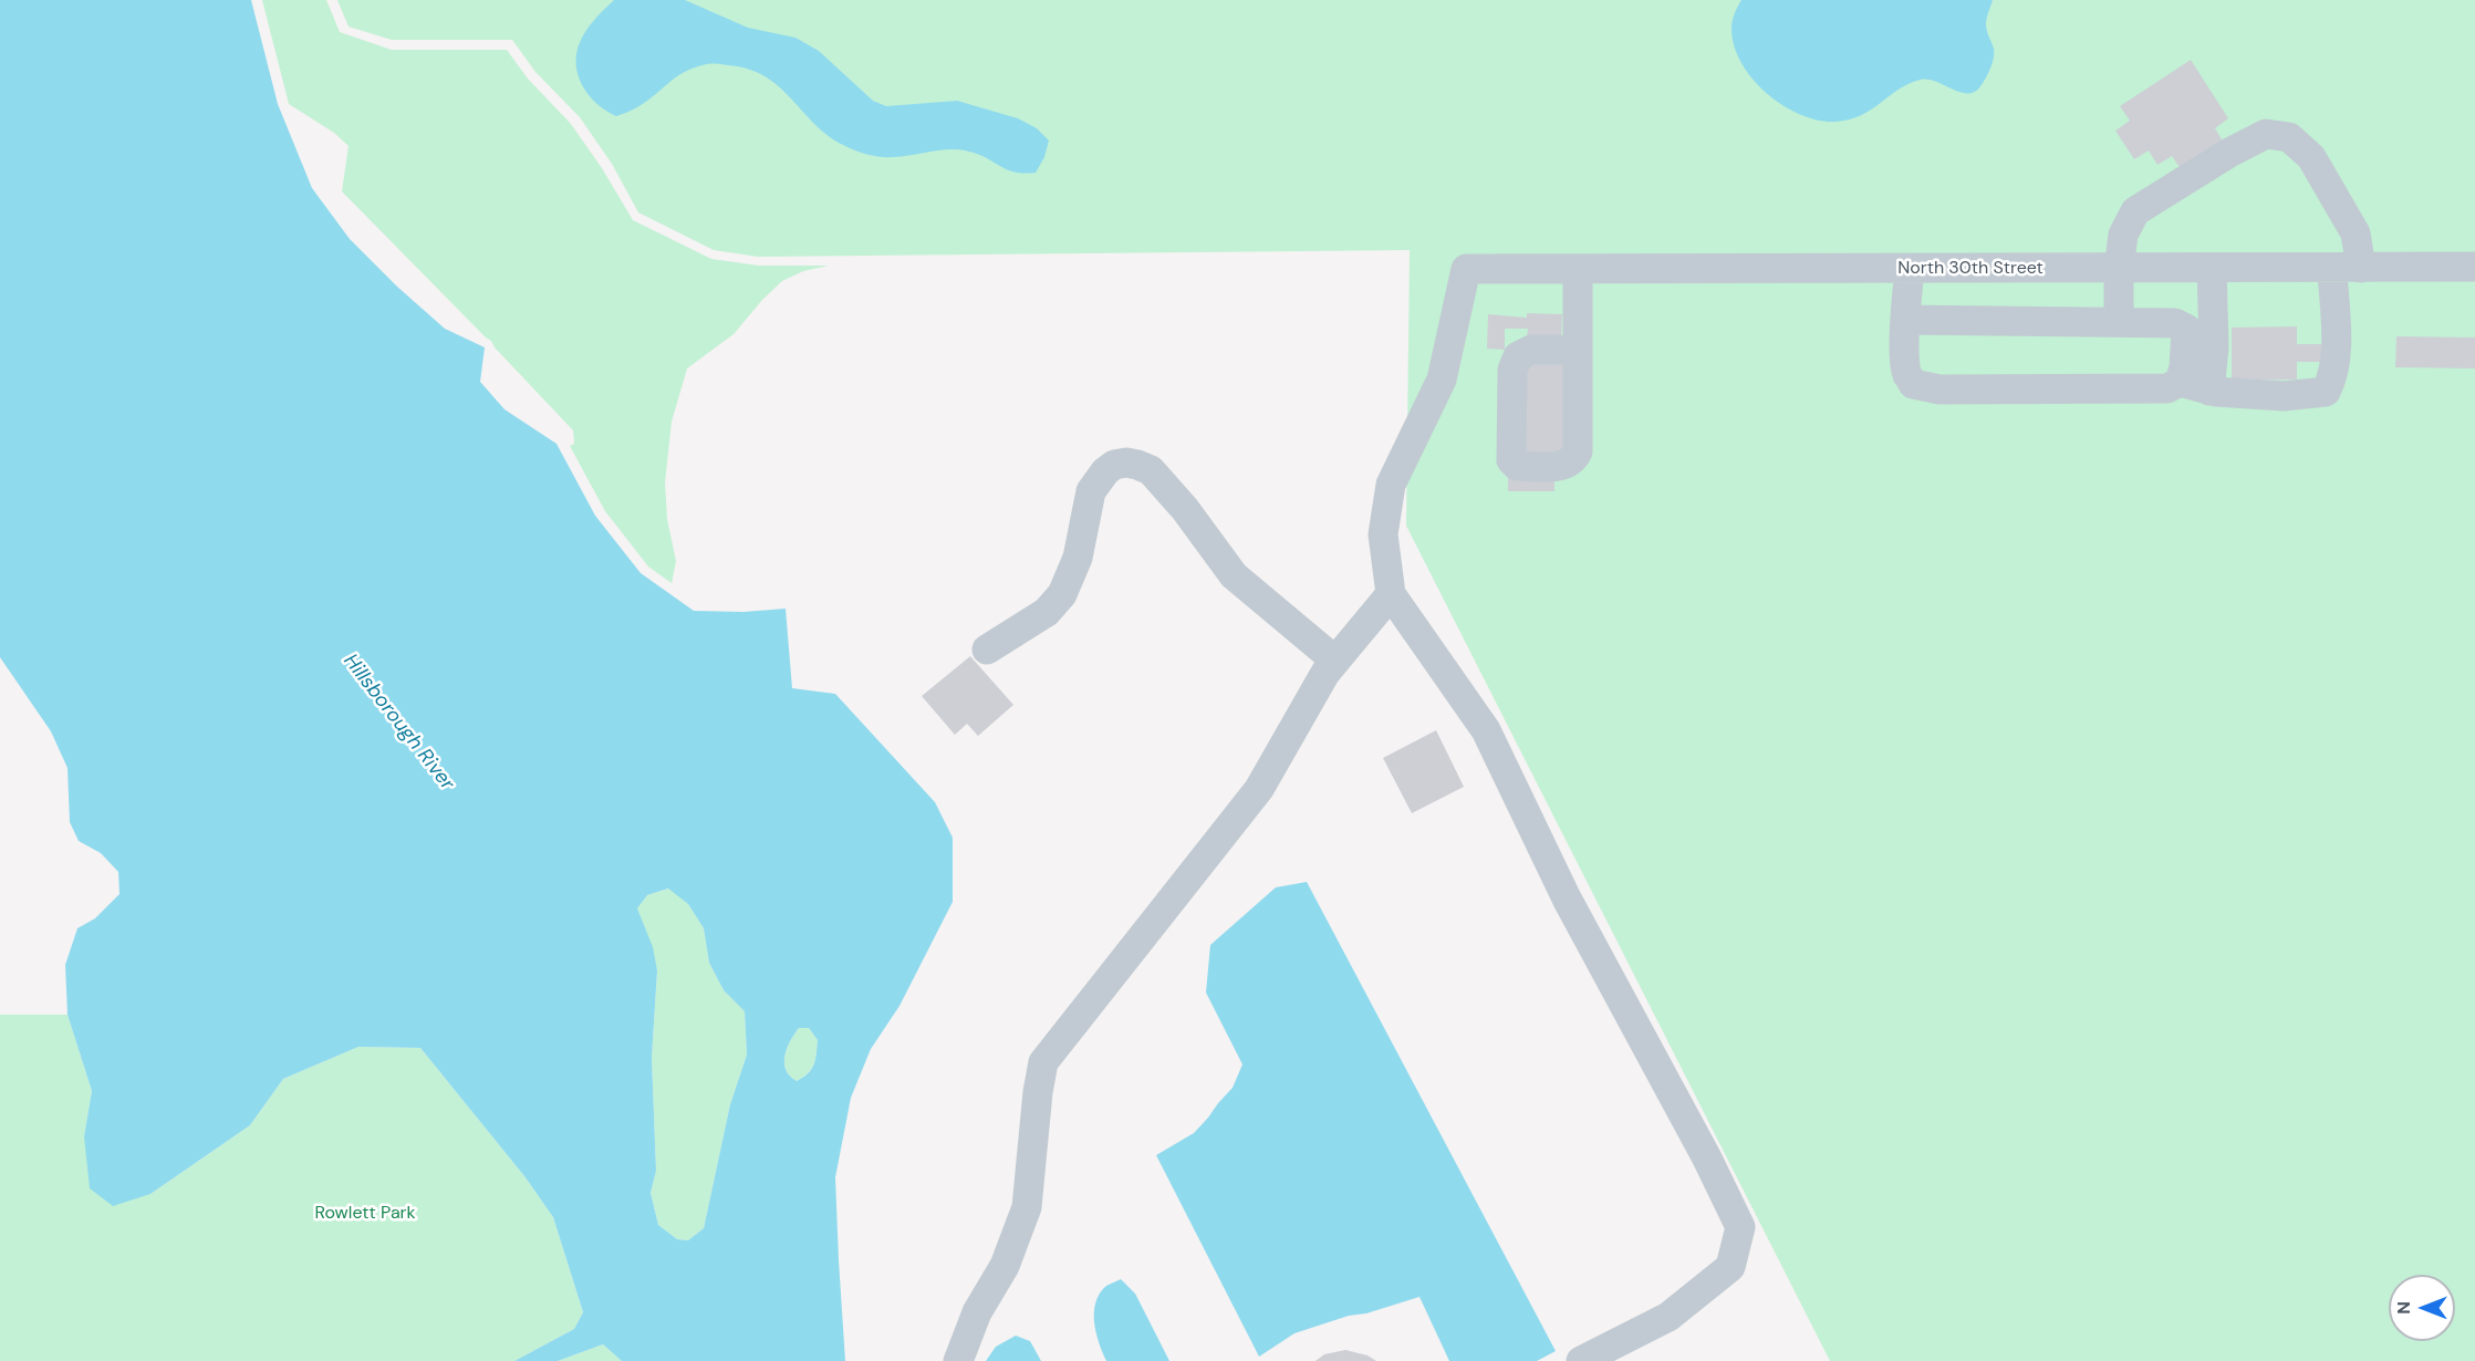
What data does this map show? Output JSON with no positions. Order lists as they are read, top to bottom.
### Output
{
  "streets": {
    "street": ["North 30th Street"]
  },
  "water": ["Hillsborough River"],
  "parks": ["Rowlett Park"],
  "north": "left"
}
